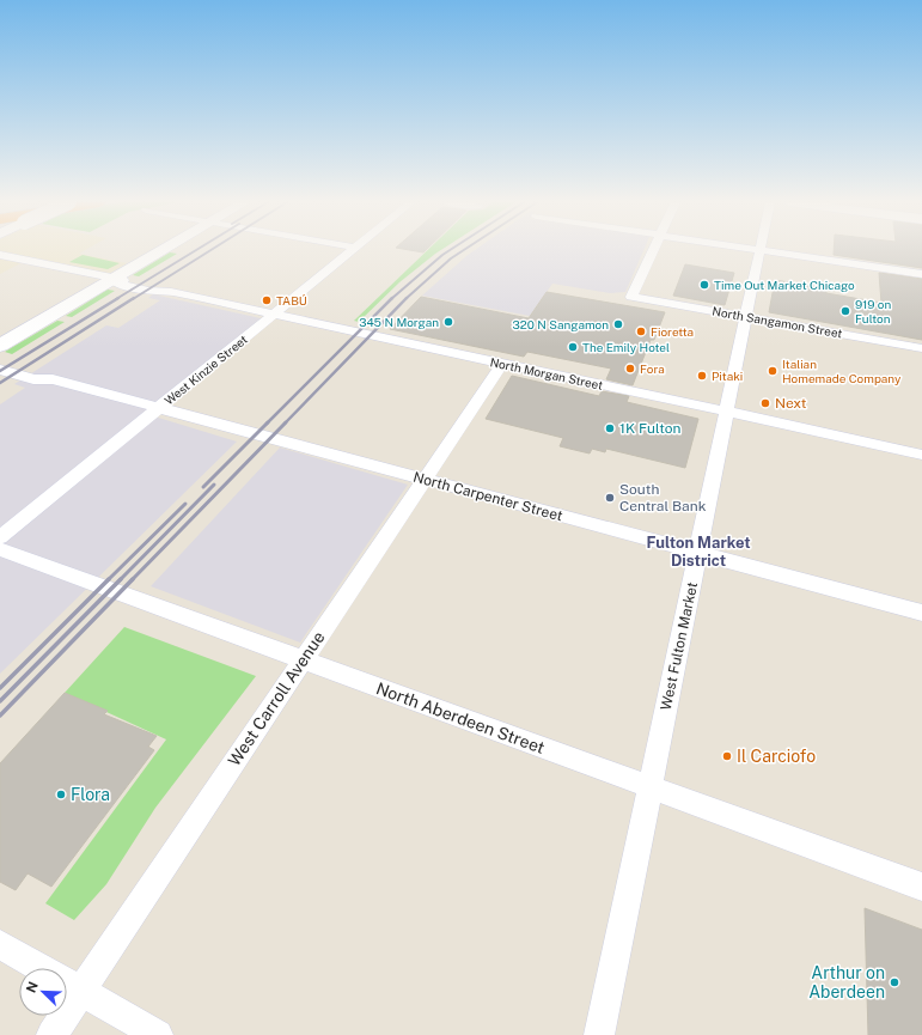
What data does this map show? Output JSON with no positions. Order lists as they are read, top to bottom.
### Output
{
  "streets": {
    "street": [
      "North Sangamon Street",
      "West Kinzie Street",
      "North Morgan Street",
      "North Carpenter Street",
      "West Fulton Market",
      "West Carroll Avenue",
      "North Aberdeen Street"
    ]
  },
  "crossings": [
    ["North Sangamon Street", "West Fulton Market"],
    ["West Kinzie Street", "North Morgan Street"],
    ["West Kinzie Street", "North Carpenter Street"],
    ["North Morgan Street", "West Fulton Market"],
    ["North Morgan Street", "West Carroll Avenue"],
    ["North Carpenter Street", "West Fulton Market"],
    ["North Carpenter Street", "West Carroll Avenue"],
    ["West Fulton Market", "North Aberdeen Street"],
    ["West Carroll Avenue", "North Aberdeen Street"]
  ],
  "districts": ["Fulton Market District"],
  "places": [
    "Time Out Market Chicago",
    "TABÚ",
    "919 on Fulton",
    "345 N Morgan",
    "320 N Sangamon",
    "Fioretta",
    "The Emily Hotel",
    "Fora",
    "Italian Homemade Company",
    "Pitaki",
    "Next",
    "1K Fulton",
    "South Central Bank",
    "Il Carciofo",
    "Flora",
    "Arthur on Aberdeen"
  ],
  "north": "top left"
}
